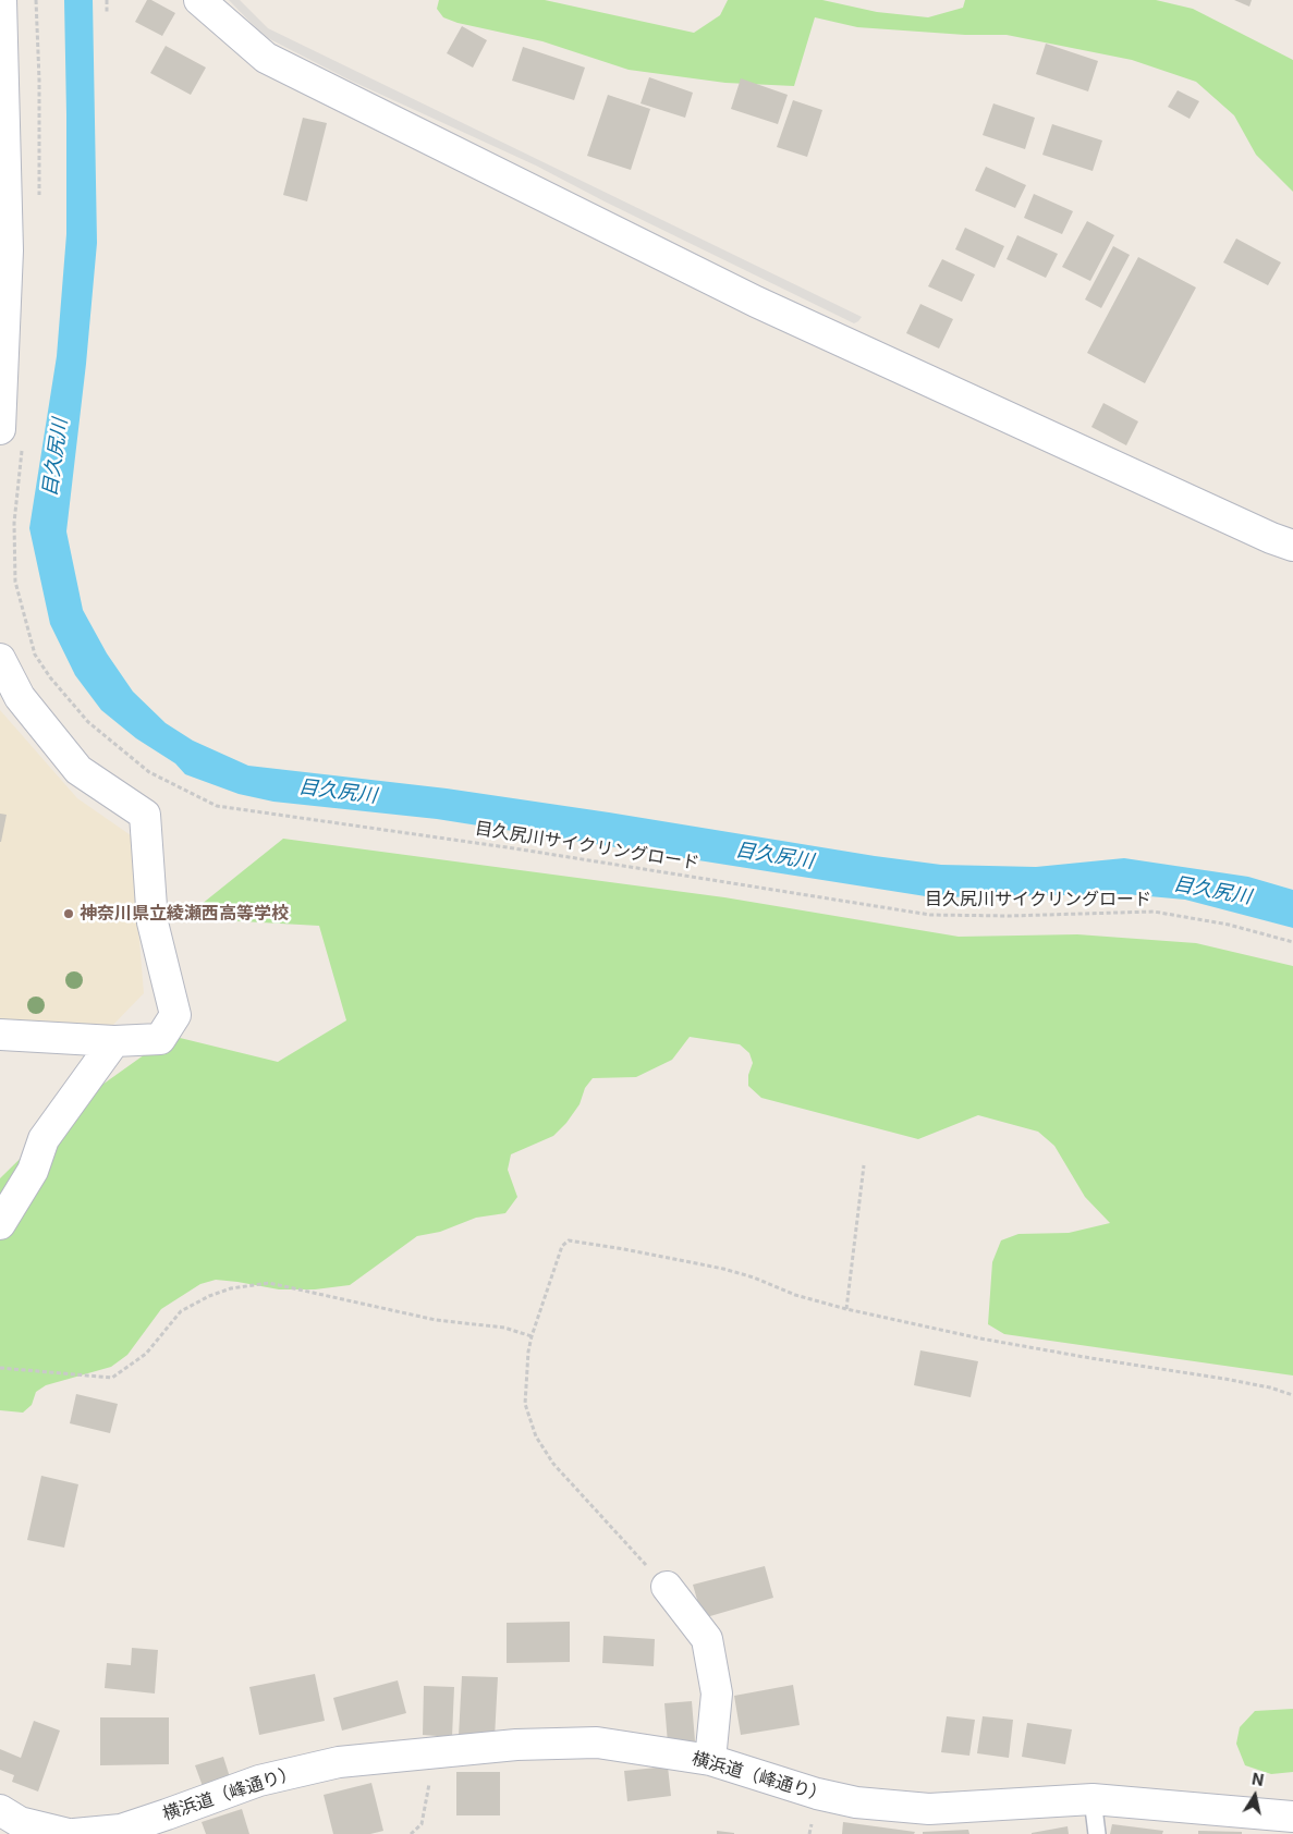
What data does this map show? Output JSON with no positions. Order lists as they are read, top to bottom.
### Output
{
  "streets": {
    "street": ["横浜道（峰通り）"],
    "path": ["目久尻川サイクリングロード"]
  },
  "water": ["目久尻川"],
  "places": ["神奈川県立綾瀬西高等学校"],
  "north": "top"
}
